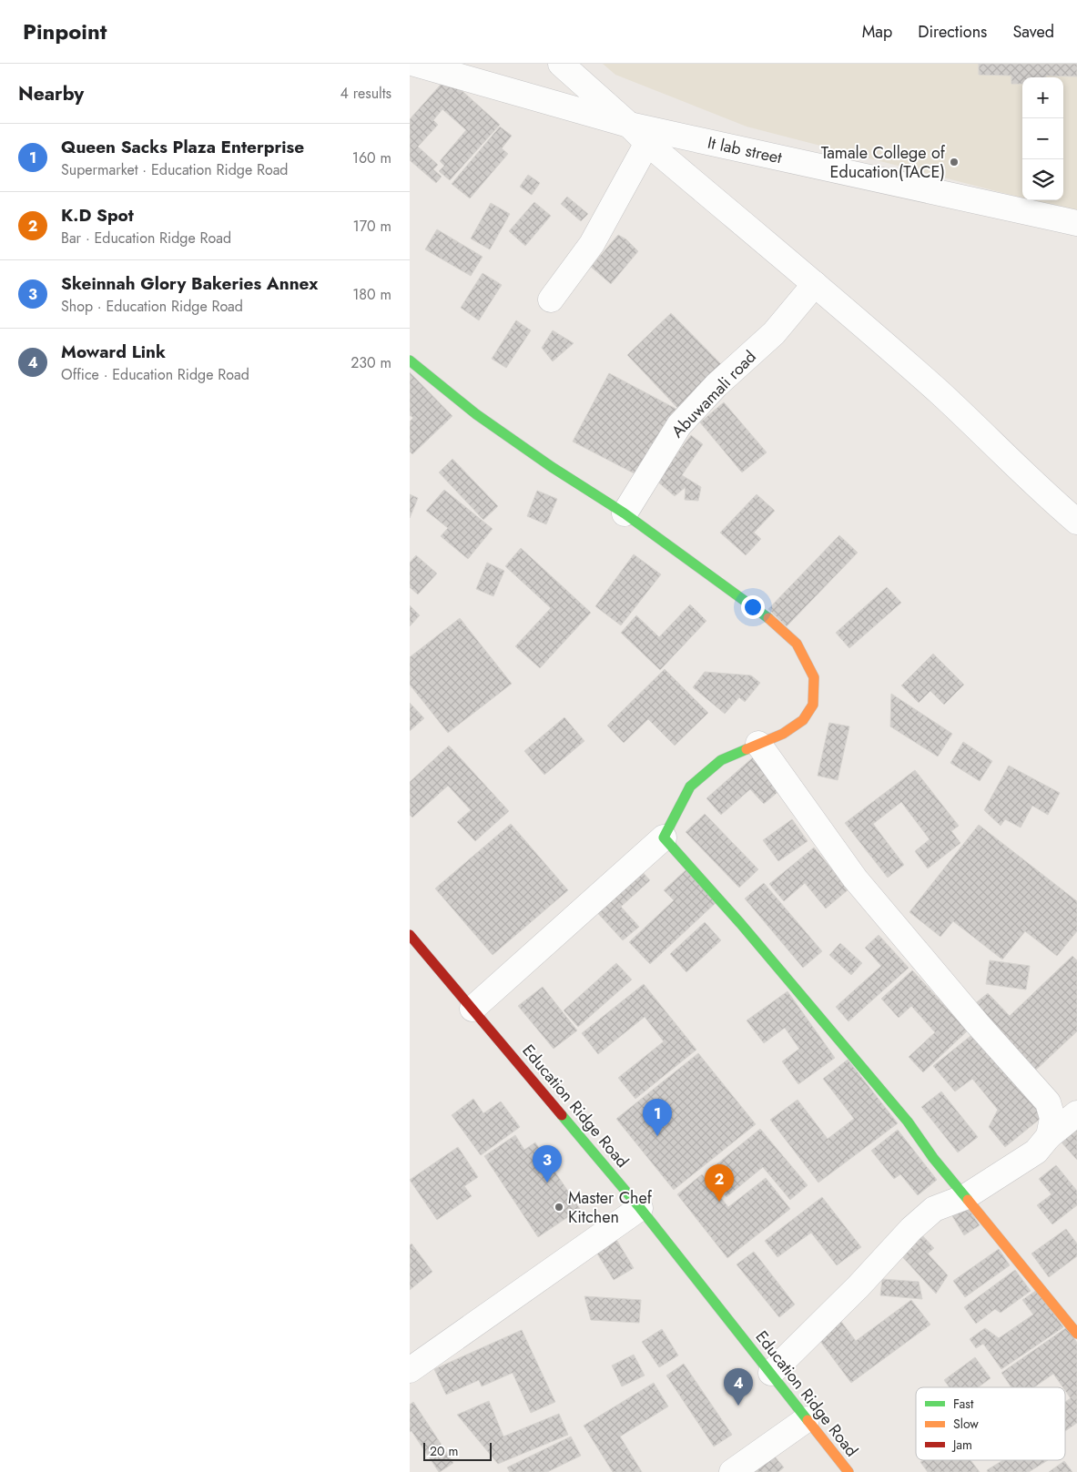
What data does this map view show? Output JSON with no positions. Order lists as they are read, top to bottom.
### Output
{
  "streets": {
    "street": ["It lab street", "Abuwamali road", "Education Ridge Road"]
  },
  "places": ["Tamale College of Education(TACE)", "Master Chef Kitchen"],
  "legend": ["Fast", "Slow", "Jam"],
  "scale_bar": "20 m",
  "page": {
    "header": "Pinpoint",
    "nav": ["Map", "Directions", "Saved"],
    "heading": ["Nearby", "4 results"],
    "map_buttons": ["+", "−"],
    "list": [
      {
        "mark": "1",
        "name": "Queen Sacks Plaza Enterprise",
        "note": "Supermarket · Education Ridge Road",
        "value": "160 m"
      },
      {
        "mark": "2",
        "name": "K.D Spot",
        "note": "Bar · Education Ridge Road",
        "value": "170 m"
      },
      {
        "mark": "3",
        "name": "Skeinnah Glory Bakeries Annex",
        "note": "Shop · Education Ridge Road",
        "value": "180 m"
      },
      {
        "mark": "4",
        "name": "Moward Link",
        "note": "Office · Education Ridge Road",
        "value": "230 m"
      }
    ],
    "pins": [
      "1",
      "3",
      "2",
      "4"
    ],
    "scale": "20 m"
  }
}
